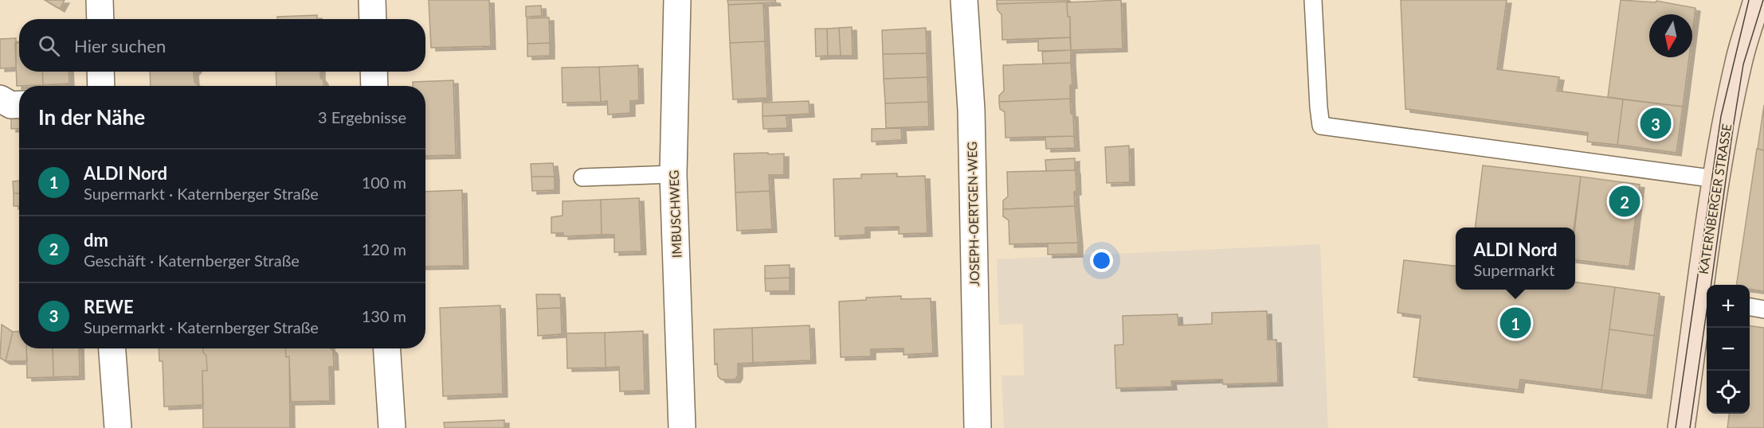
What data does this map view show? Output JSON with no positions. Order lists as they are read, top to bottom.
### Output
{
  "streets": {
    "main road": ["KATERNBERGER STRASSE"],
    "street": ["IMBUSCHWEG", "JOSEPH-OERTGEN-WEG"]
  },
  "north": "bottom",
  "page": {
    "search": "Hier suchen",
    "heading": ["In der Nähe", "3 Ergebnisse"],
    "pins": ["3", "2", "1"],
    "list": [
      {
        "mark": "1",
        "name": "ALDI Nord",
        "note": "Supermarkt · Katernberger Straße",
        "value": "100 m"
      },
      {
        "mark": "2",
        "name": "dm",
        "note": "Geschäft · Katernberger Straße",
        "value": "120 m"
      },
      {
        "mark": "3",
        "name": "REWE",
        "note": "Supermarkt · Katernberger Straße",
        "value": "130 m"
      }
    ],
    "popup": ["ALDI Nord", "Supermarkt"],
    "map_buttons": ["+", "−"]
  }
}
